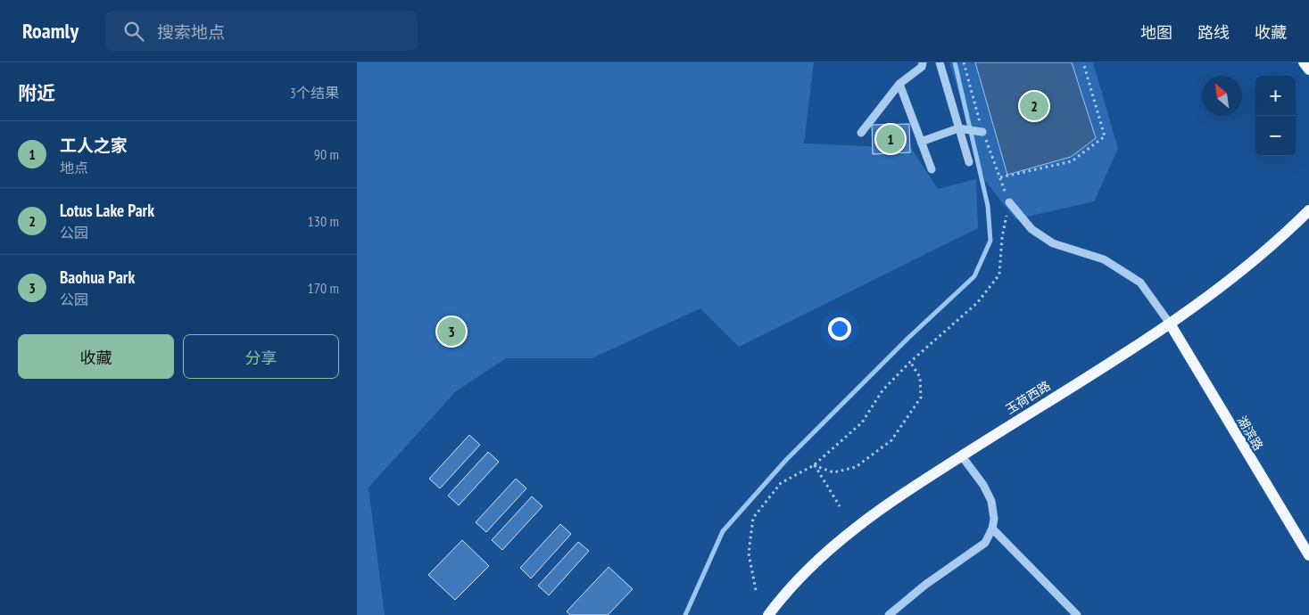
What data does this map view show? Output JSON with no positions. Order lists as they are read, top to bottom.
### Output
{
  "streets": {
    "main road": ["玉荷西路", "湖滨路"]
  },
  "crossings": [
    ["玉荷西路", "湖滨路"]
  ],
  "north": "top left",
  "page": {
    "header": "Roamly",
    "search": "搜索地点",
    "nav": ["地图", "路线", "收藏"],
    "heading": ["附近", "3个结果"],
    "map_buttons": ["+", "−"],
    "pins": ["2", "1", "3"],
    "list": [
      {
        "mark": "1",
        "name": "工人之家",
        "note": "地点",
        "value": "90 m"
      },
      {
        "mark": "2",
        "name": "Lotus Lake Park",
        "note": "公园",
        "value": "130 m"
      },
      {
        "mark": "3",
        "name": "Baohua Park",
        "note": "公园",
        "value": "170 m"
      }
    ],
    "buttons": ["收藏", "分享"]
  }
}
